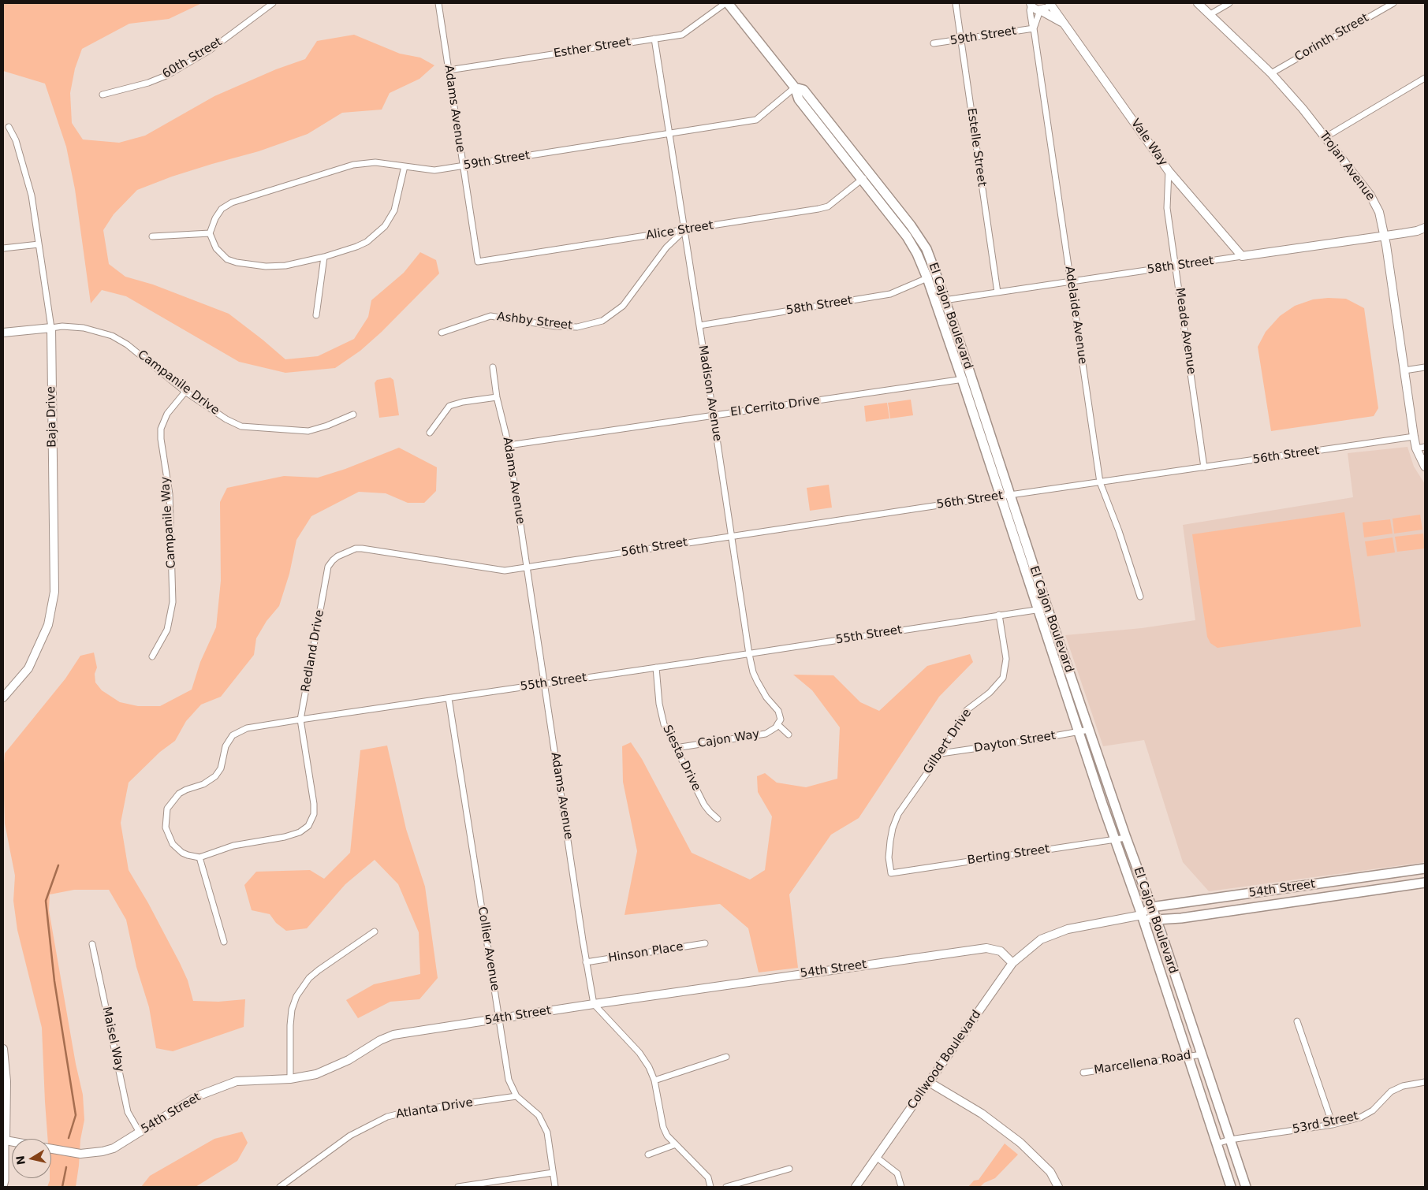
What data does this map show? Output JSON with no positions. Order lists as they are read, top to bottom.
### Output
{
  "streets": {
    "main road": ["El Cajon Boulevard", "54th Street"],
    "street": [
      "59th Street",
      "Corinth Street",
      "Esther Street",
      "60th Street",
      "Adams Avenue",
      "Vale Way",
      "Estelle Street",
      "Trojan Avenue",
      "Alice Street",
      "58th Street",
      "Adelaide Avenue",
      "Ashby Street",
      "Meade Avenue",
      "Campanile Drive",
      "Madison Avenue",
      "El Cerrito Drive",
      "Baja Drive",
      "56th Street",
      "Campanile Way",
      "55th Street",
      "Redland Drive",
      "Cajon Way",
      "Gilbert Drive",
      "Dayton Street",
      "Siesta Drive",
      "Berting Street",
      "Collier Avenue",
      "Hinson Place",
      "Maisel Way",
      "Collwood Boulevard",
      "Marcellena Road",
      "Atlanta Drive",
      "53rd Street"
    ]
  },
  "crossings": [
    ["59th Street", "Adams Avenue"],
    ["59th Street", "Estelle Street"],
    ["59th Street", "Adelaide Avenue"],
    ["59th Street", "El Cajon Boulevard"],
    ["59th Street", "Madison Avenue"],
    ["Corinth Street", "Trojan Avenue"],
    ["Esther Street", "Adams Avenue"],
    ["Esther Street", "Madison Avenue"],
    ["Adams Avenue", "Alice Street"],
    ["Adams Avenue", "El Cerrito Drive"],
    ["Adams Avenue", "56th Street"],
    ["Adams Avenue", "55th Street"],
    ["Adams Avenue", "Redland Drive"],
    ["Adams Avenue", "54th Street"],
    ["Adams Avenue", "Hinson Place"],
    ["Vale Way", "58th Street"],
    ["Vale Way", "Adelaide Avenue"],
    ["Vale Way", "Meade Avenue"],
    ["Estelle Street", "58th Street"],
    ["Trojan Avenue", "58th Street"],
    ["Trojan Avenue", "56th Street"],
    ["Alice Street", "El Cajon Boulevard"],
    ["Alice Street", "Ashby Street"],
    ["Alice Street", "Madison Avenue"],
    ["58th Street", "Adelaide Avenue"],
    ["58th Street", "El Cajon Boulevard"],
    ["58th Street", "Meade Avenue"],
    ["58th Street", "Madison Avenue"],
    ["Adelaide Avenue", "56th Street"],
    ["El Cajon Boulevard", "El Cerrito Drive"],
    ["El Cajon Boulevard", "56th Street"],
    ["El Cajon Boulevard", "55th Street"],
    ["El Cajon Boulevard", "Dayton Street"],
    ["El Cajon Boulevard", "Berting Street"],
    ["El Cajon Boulevard", "54th Street"],
    ["El Cajon Boulevard", "Marcellena Road"],
    ["El Cajon Boulevard", "53rd Street"],
    ["Ashby Street", "Madison Avenue"],
    ["Meade Avenue", "56th Street"],
    ["Campanile Drive", "Baja Drive"],
    ["Campanile Drive", "Campanile Way"],
    ["Madison Avenue", "El Cerrito Drive"],
    ["Madison Avenue", "56th Street"],
    ["Madison Avenue", "55th Street"],
    ["Madison Avenue", "Cajon Way"],
    ["56th Street", "Redland Drive"],
    ["55th Street", "Redland Drive"],
    ["55th Street", "Gilbert Drive"],
    ["55th Street", "Siesta Drive"],
    ["55th Street", "Collier Avenue"],
    ["Cajon Way", "Siesta Drive"],
    ["Gilbert Drive", "Dayton Street"],
    ["Gilbert Drive", "Berting Street"],
    ["54th Street", "Collier Avenue"],
    ["54th Street", "Maisel Way"],
    ["54th Street", "Collwood Boulevard"],
    ["Collier Avenue", "Atlanta Drive"]
  ],
  "north": "left"
}
